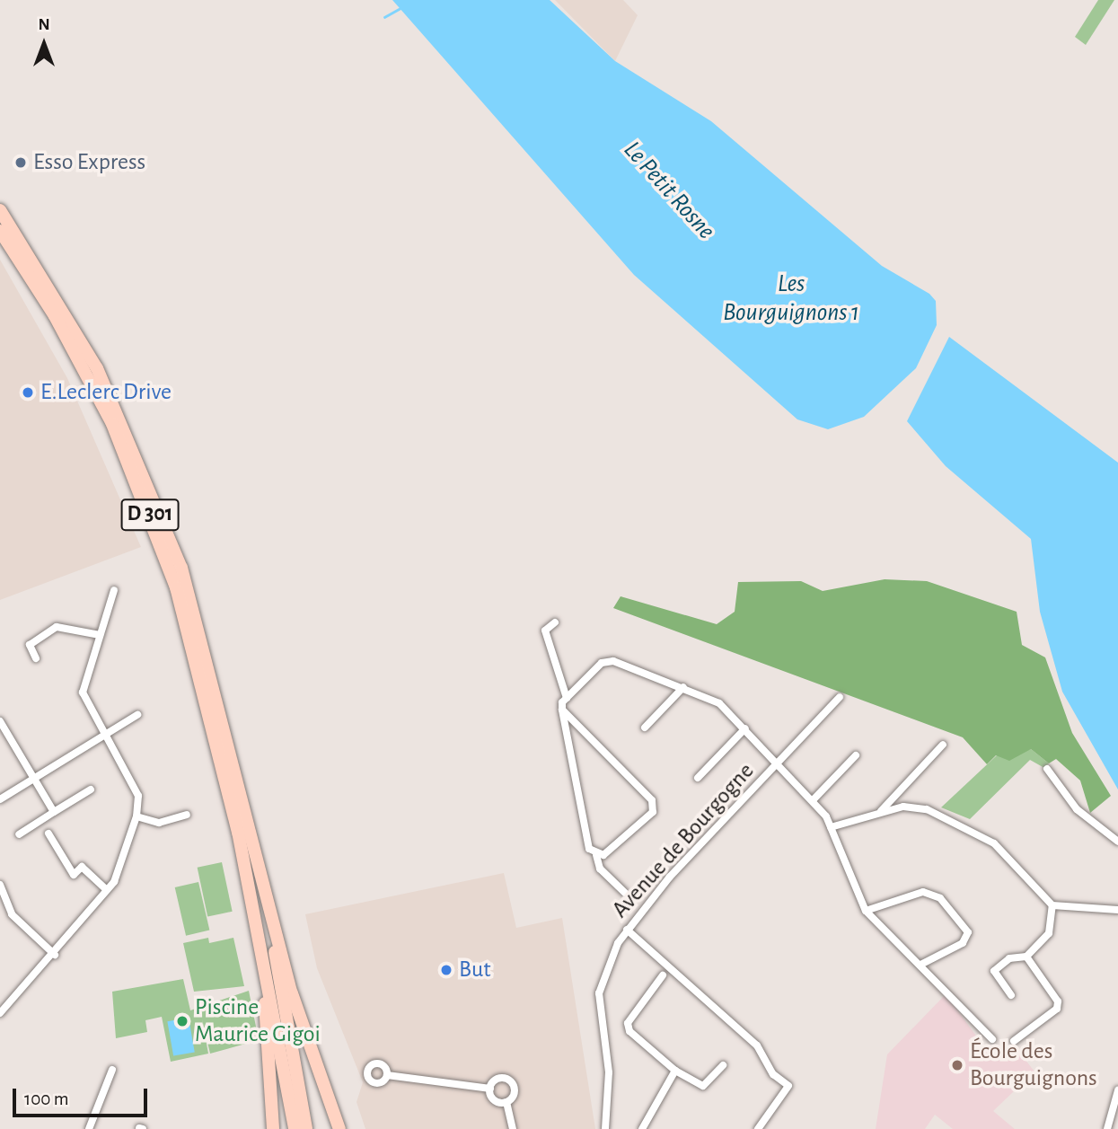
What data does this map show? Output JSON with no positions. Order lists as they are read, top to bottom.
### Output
{
  "streets": {
    "highway": ["D 301"],
    "street": ["Avenue de Bourgogne"]
  },
  "water": ["Le Petit Rosne", "Les Bourguignons 1"],
  "places": [
    "Esso Express",
    "E.Leclerc Drive",
    "But",
    "Piscine Maurice Gigoi",
    "École des Bourguignons"
  ],
  "scale_bar": "100 m",
  "north": "top"
}
